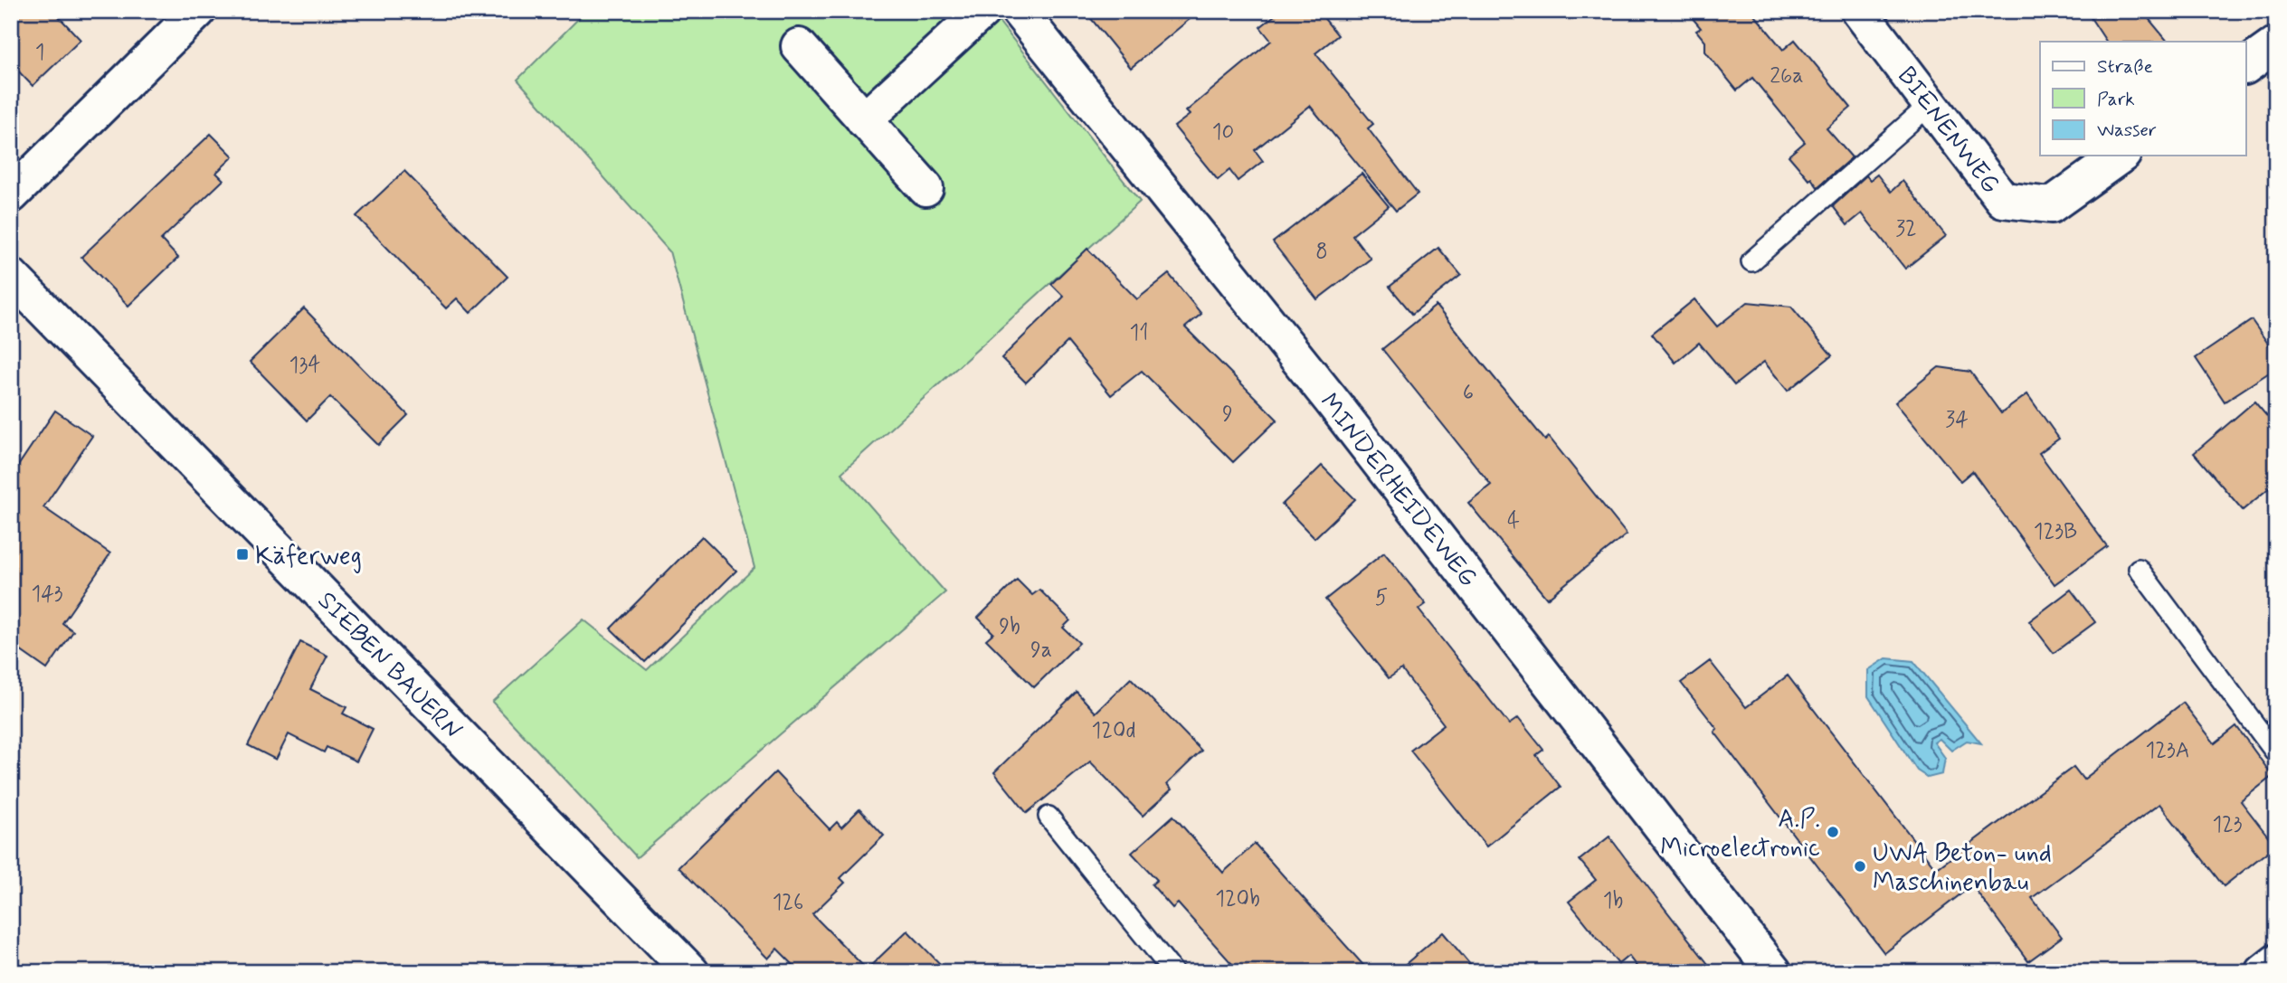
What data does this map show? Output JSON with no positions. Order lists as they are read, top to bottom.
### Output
{
  "streets": {
    "street": ["BIENENWEG", "MINDERHEIDEWEG", "SIEBEN BAUERN"]
  },
  "places": {
    "transit": ["Käferweg"],
    "other": ["A.P. Microelectronic", "UWA Beton- und Maschinenbau"]
  },
  "house_numbers": [
    "1",
    "26a",
    "10",
    "32",
    "8",
    "11",
    "134",
    "6",
    "9",
    "34",
    "4",
    "123B",
    "143",
    "5",
    "9b",
    "9a",
    "120d",
    "123A",
    "123",
    "120b",
    "1b",
    "126"
  ],
  "legend": ["Straße", "Park", "Wasser"]
}
